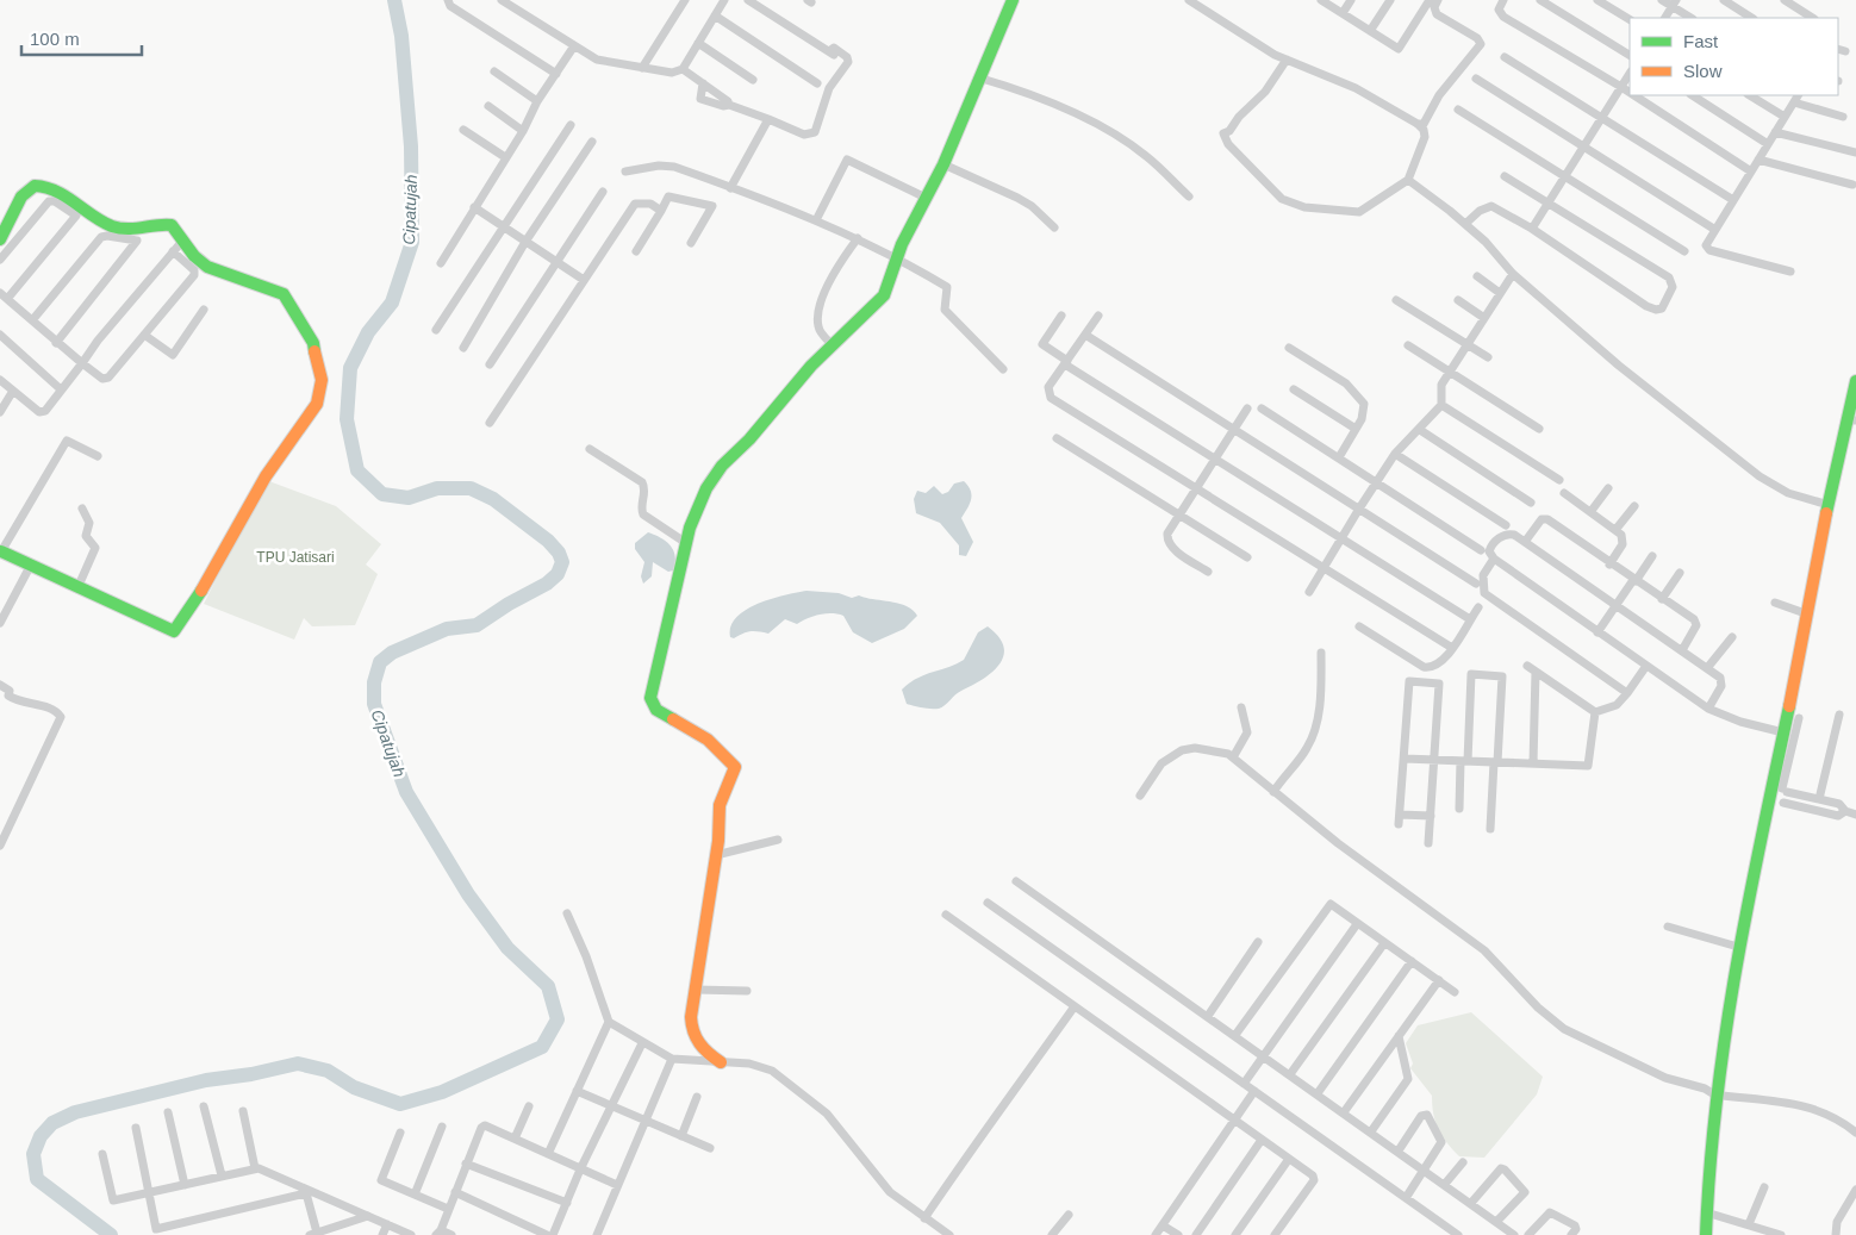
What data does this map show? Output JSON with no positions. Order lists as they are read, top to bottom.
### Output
{
  "water": ["Cipatujah"],
  "parks": ["TPU Jatisari"],
  "legend": ["Fast", "Slow"],
  "scale_bar": "100 m"
}
